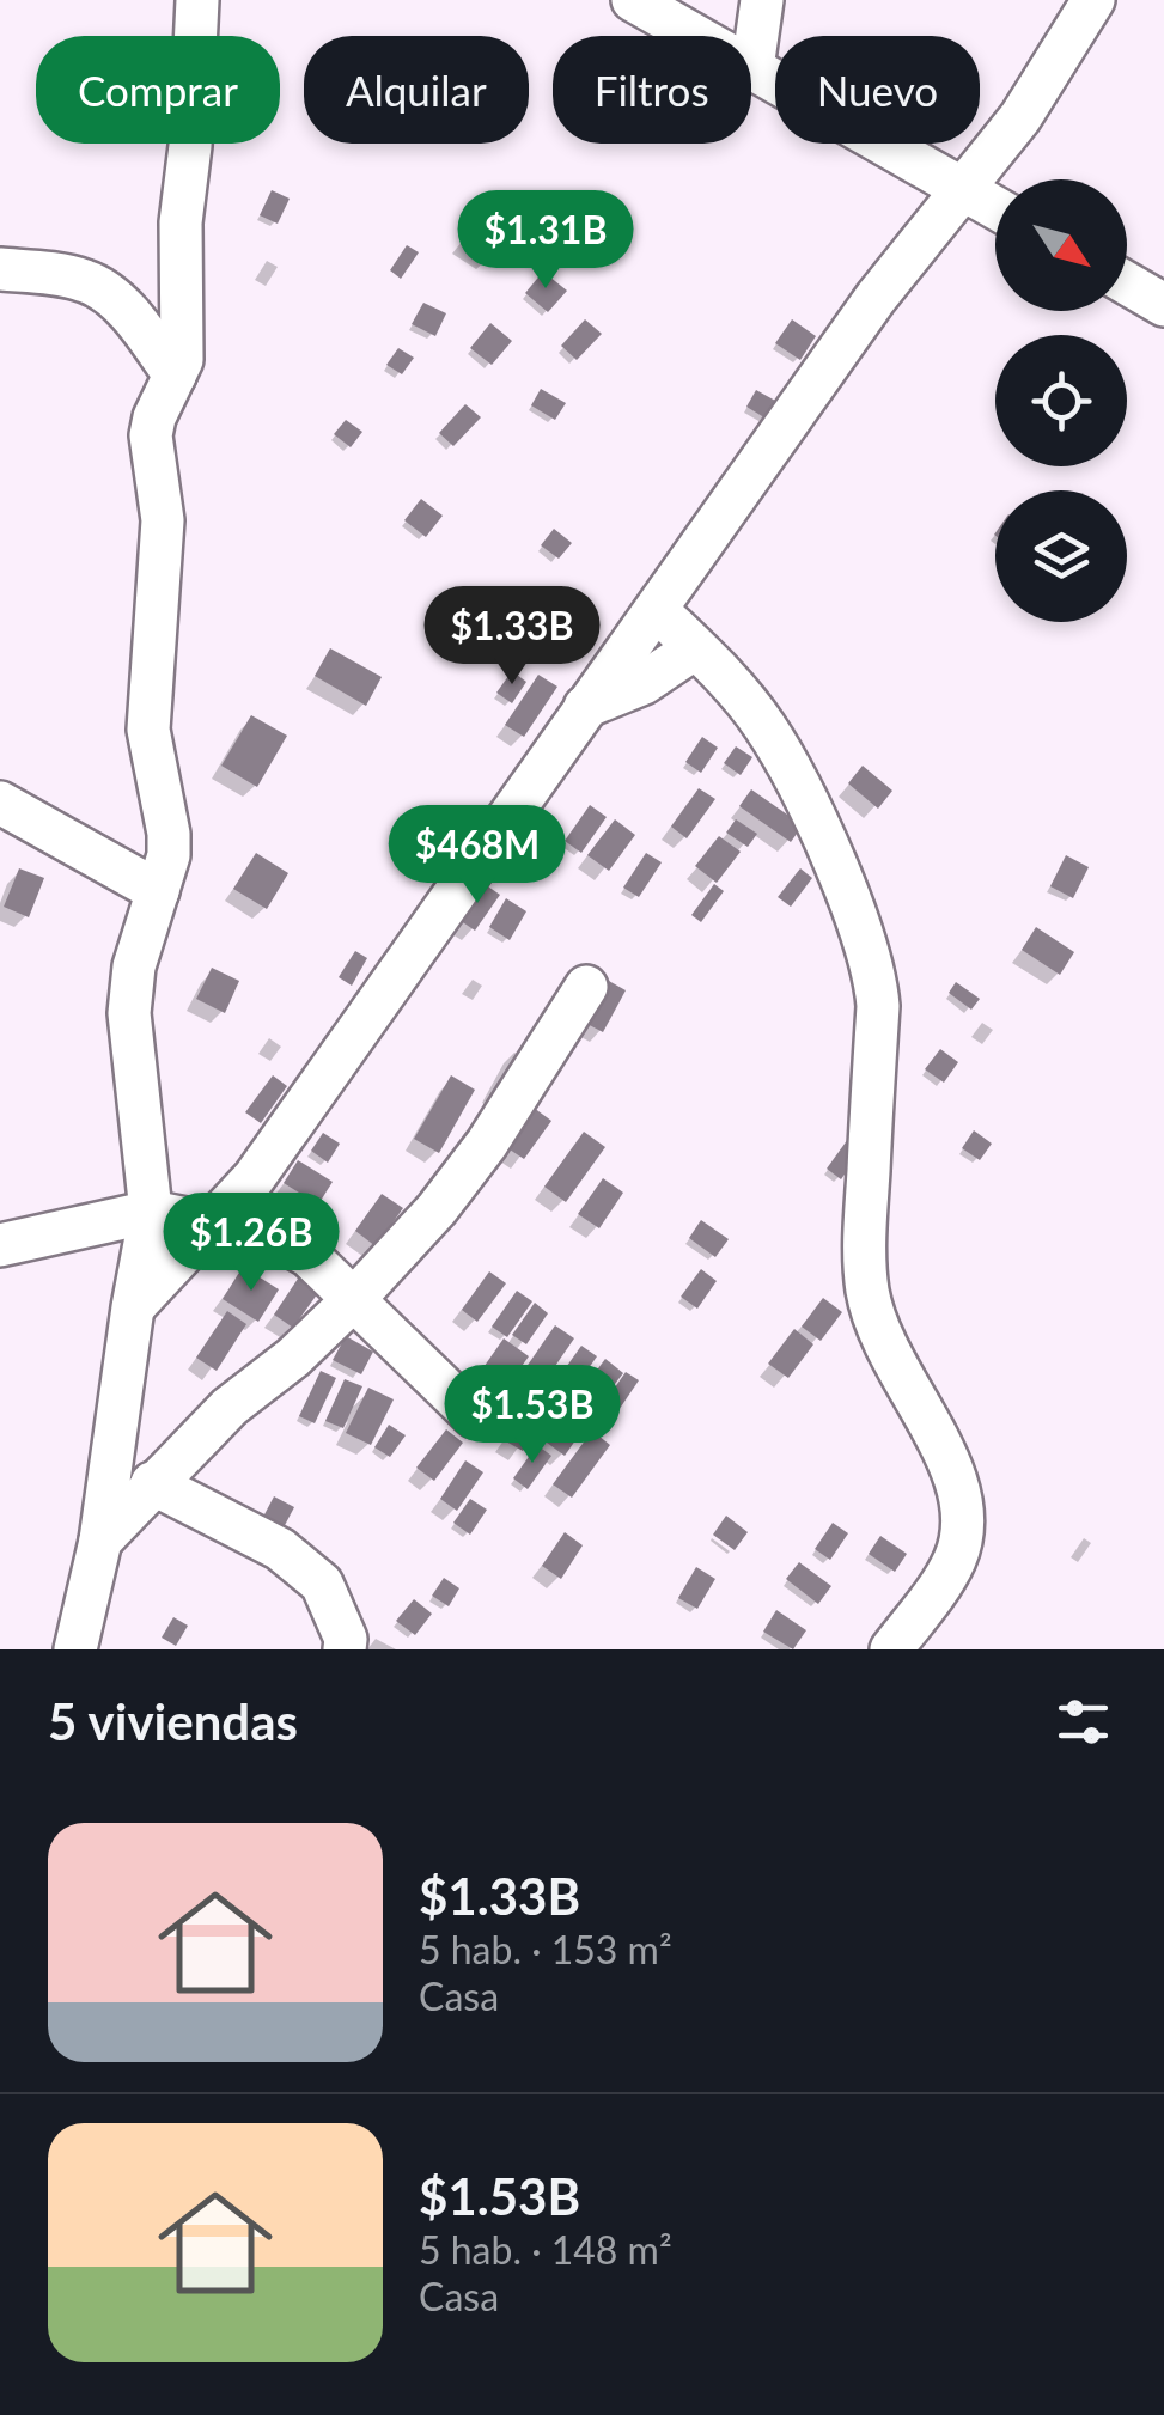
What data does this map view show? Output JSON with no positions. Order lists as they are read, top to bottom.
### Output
{
  "north": "bottom right",
  "page": {
    "chip": [
      "Comprar",
      "Alquilar",
      "Filtros",
      "Nuevo"
    ],
    "price": [
      "$1.31B",
      "$1.33B",
      "$468M",
      "$1.26B",
      "$1.53B"
    ],
    "heading": "5 viviendas",
    "list": [
      {
        "name": "$1.33B",
        "note": "5 hab. · 153 m² · Casa"
      },
      {
        "name": "$1.53B",
        "note": "5 hab. · 148 m² · Casa"
      }
    ]
  }
}
